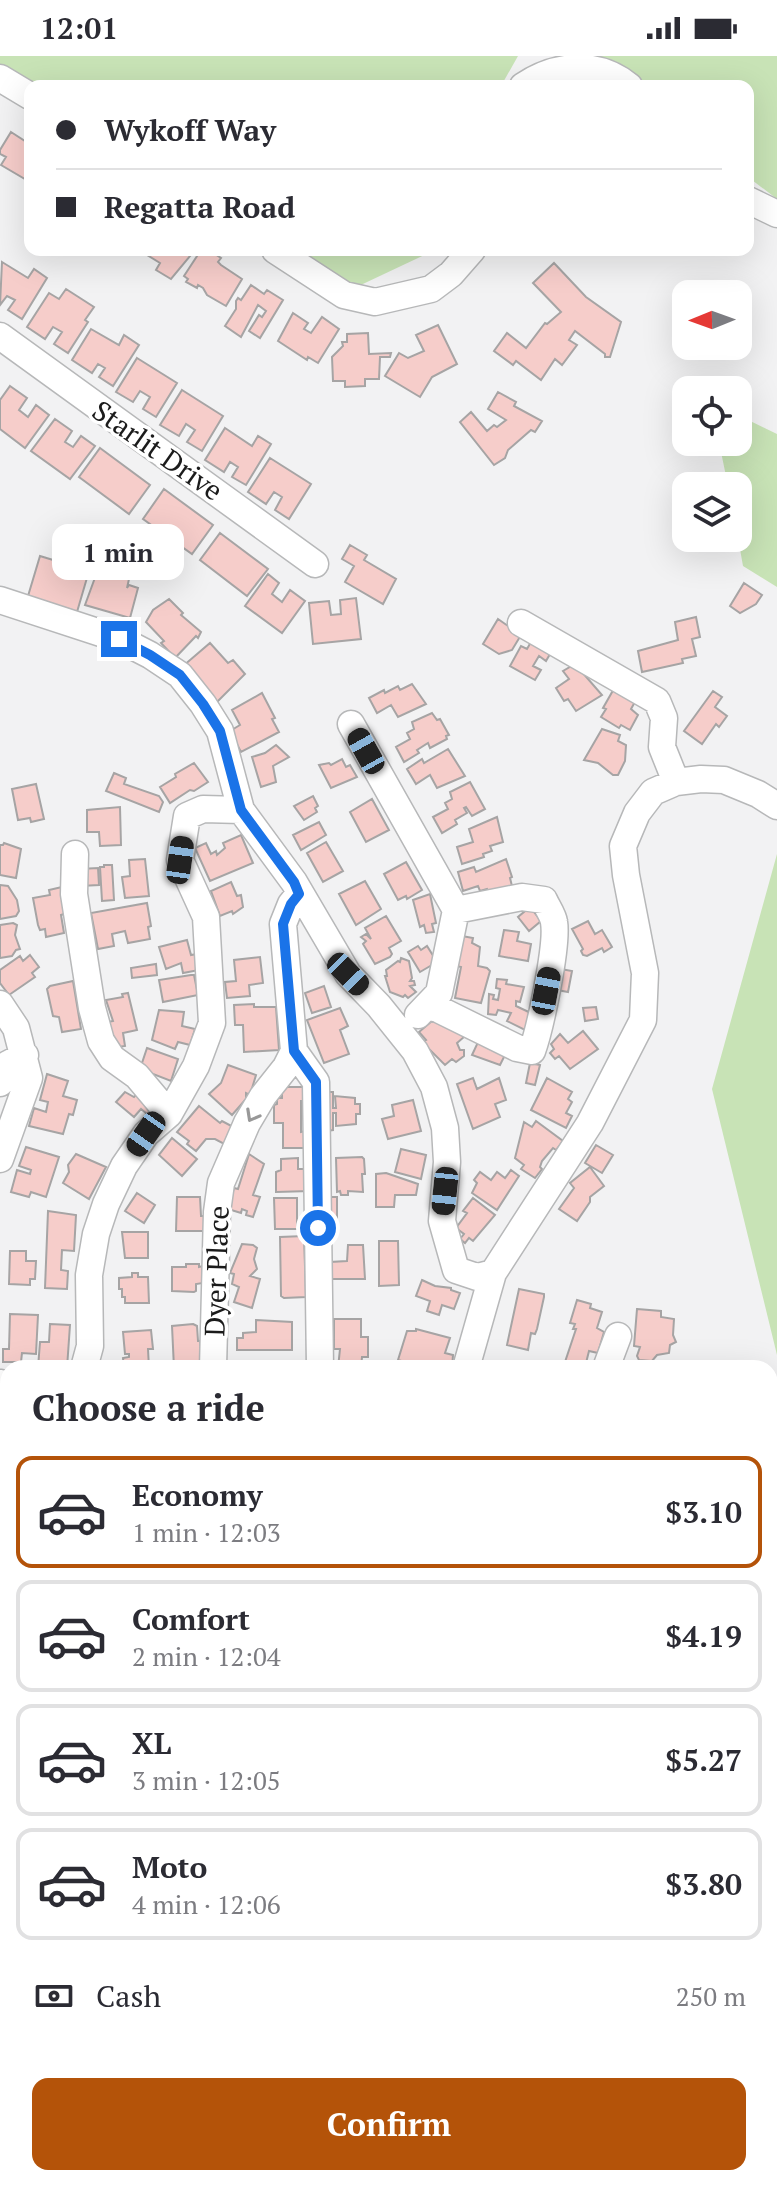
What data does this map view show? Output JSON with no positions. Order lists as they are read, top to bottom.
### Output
{
  "streets": {
    "street": ["Starlit Drive", "Dyer Place"]
  },
  "north": "left",
  "page": {
    "status": "12:01",
    "banner": ["Wykoff Way", "Regatta Road"],
    "bubble": "1 min",
    "heading": "Choose a ride",
    "list": [
      {
        "name": "Economy",
        "note": "1 min · 12:03",
        "value": "$3.10"
      },
      {
        "name": "Comfort",
        "note": "2 min · 12:04",
        "value": "$4.19"
      },
      {
        "name": "XL",
        "note": "3 min · 12:05",
        "value": "$5.27"
      },
      {
        "name": "Moto",
        "note": "4 min · 12:06",
        "value": "$3.80"
      }
    ],
    "pay": ["Cash", "250 m"],
    "buttons": "Confirm"
  }
}
